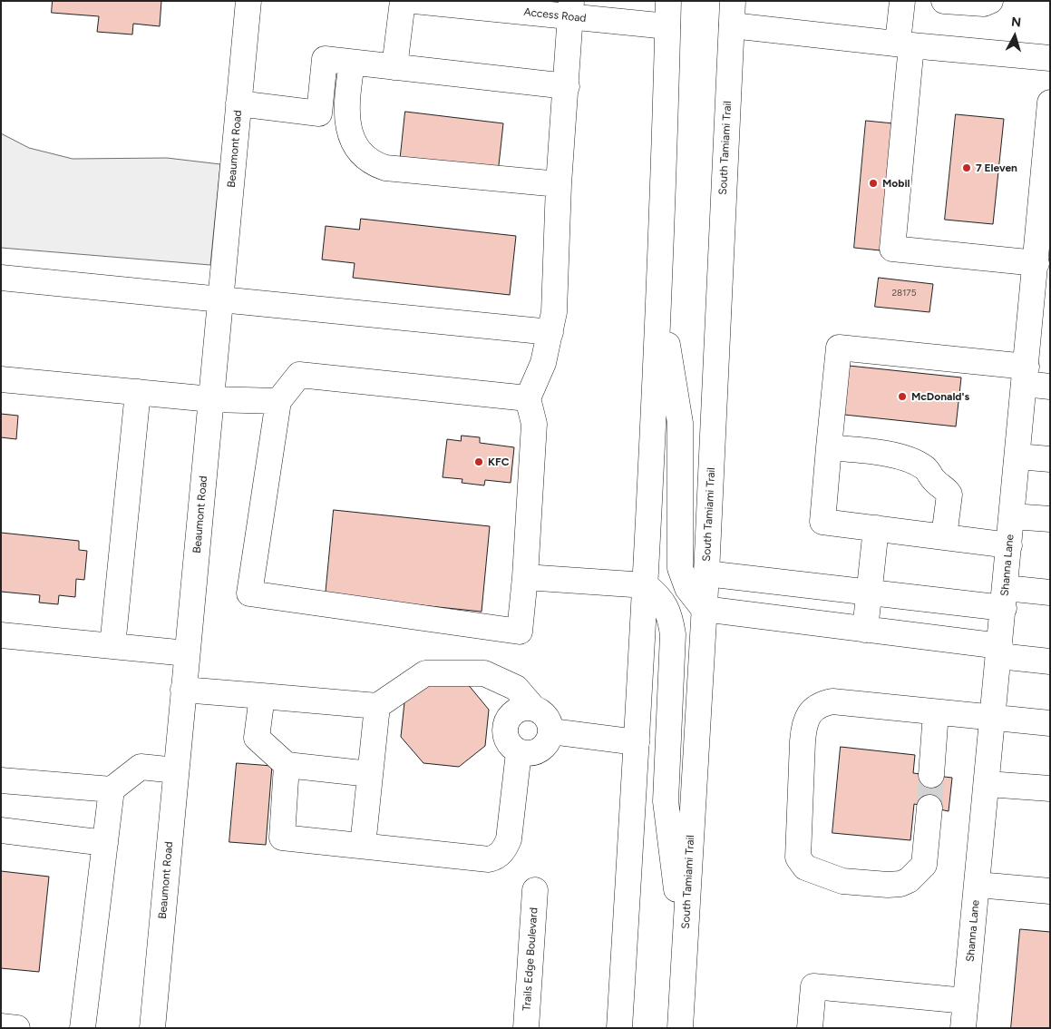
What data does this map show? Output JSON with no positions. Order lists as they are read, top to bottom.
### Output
{
  "streets": {
    "main road": [
      "Access Road",
      "South Tamiami Trail",
      "Beaumont Road",
      "Shanna Lane",
      "Trails Edge Boulevard"
    ]
  },
  "places": [
    "7 Eleven",
    "Mobil",
    "McDonald's",
    "KFC"
  ],
  "house_numbers": ["28175"],
  "north": "top"
}
